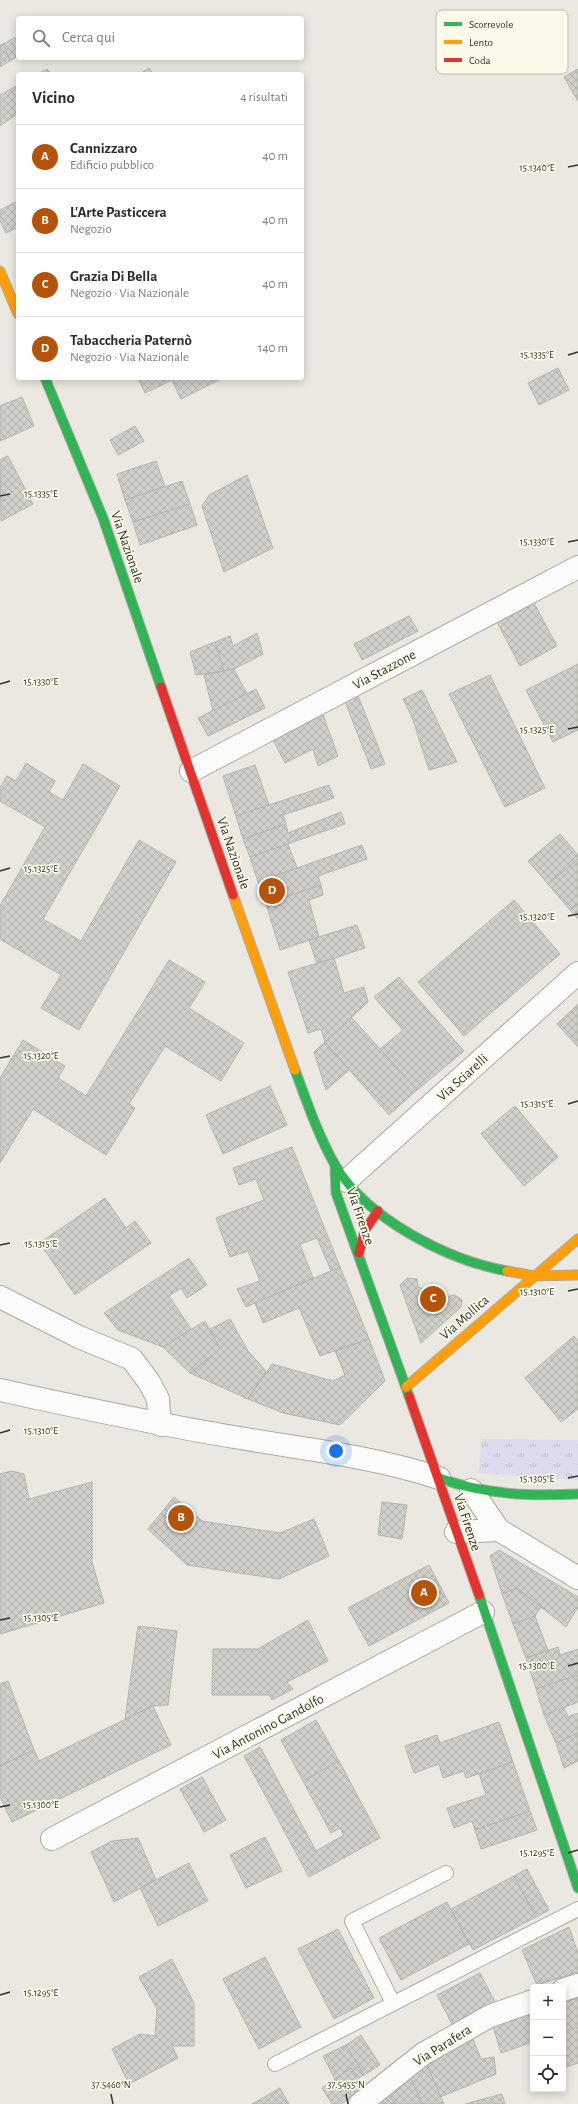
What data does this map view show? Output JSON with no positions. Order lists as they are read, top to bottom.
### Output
{
  "streets": {
    "street": [
      "Via Nazionale",
      "Via Stazzone",
      "Via Sciarelli",
      "Via Firenze",
      "Via Mollica",
      "Via Antonino Gandolfo",
      "Via Parafera"
    ]
  },
  "crossings": [
    ["Via Nazionale", "Via Stazzone"],
    ["Via Nazionale", "Via Sciarelli"],
    ["Via Nazionale", "Via Firenze"],
    ["Via Nazionale", "Via Mollica"],
    ["Via Sciarelli", "Via Firenze"],
    ["Via Firenze", "Via Mollica"],
    ["Via Firenze", "Via Antonino Gandolfo"]
  ],
  "legend": ["Scorrevole", "Lento", "Coda"],
  "page": {
    "search": "Cerca qui",
    "heading": ["Vicino", "4 risultati"],
    "list": [
      {
        "mark": "A",
        "name": "Cannizzaro",
        "note": "Edificio pubblico",
        "value": "40 m"
      },
      {
        "mark": "B",
        "name": "L'Arte Pasticcera",
        "note": "Negozio",
        "value": "40 m"
      },
      {
        "mark": "C",
        "name": "Grazia Di Bella",
        "note": "Negozio · Via Nazionale",
        "value": "40 m"
      },
      {
        "mark": "D",
        "name": "Tabaccheria Paternò",
        "note": "Negozio · Via Nazionale",
        "value": "140 m"
      }
    ],
    "pins": [
      "D",
      "C",
      "B",
      "A"
    ],
    "map_buttons": ["+", "−"]
  },
  "coordinates": [
    "15.1340°E",
    "15.1335°E",
    "15.1330°E",
    "15.1325°E",
    "15.1320°E",
    "15.1315°E",
    "15.1310°E",
    "15.1305°E",
    "15.1300°E",
    "15.1295°E",
    "37.5460°N",
    "37.5455°N"
  ]
}
